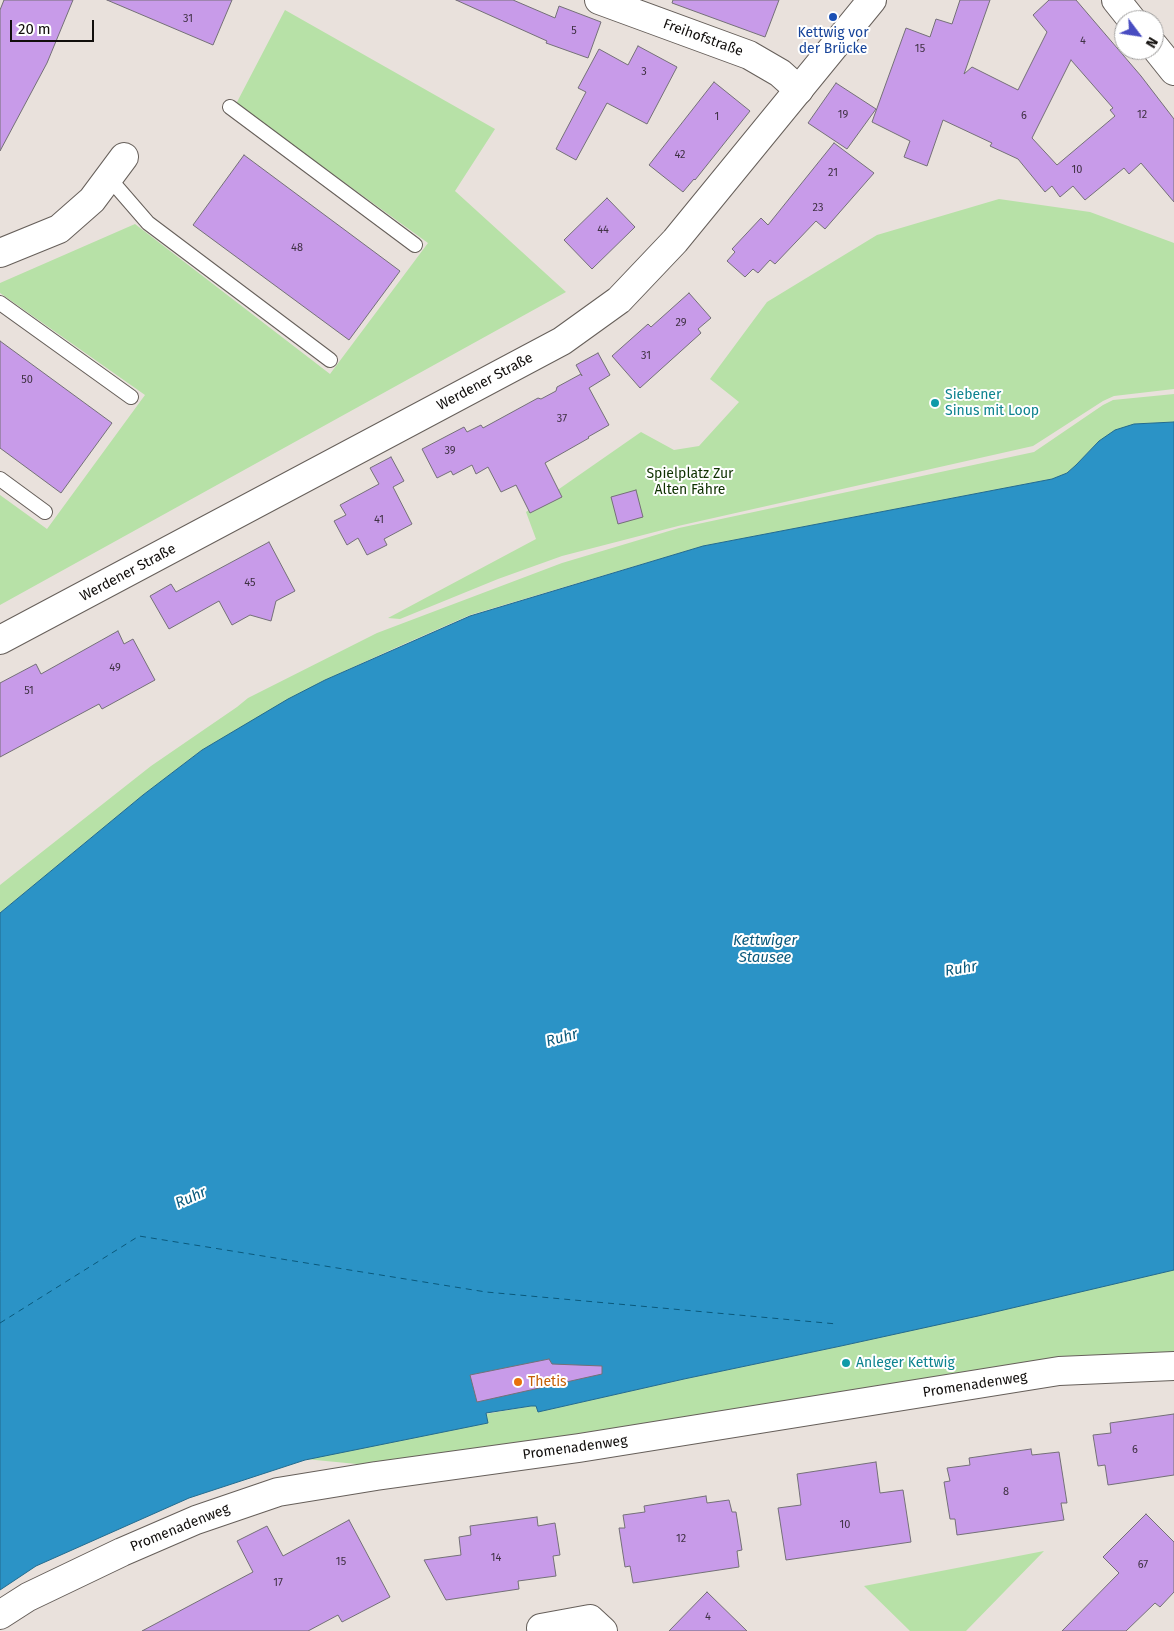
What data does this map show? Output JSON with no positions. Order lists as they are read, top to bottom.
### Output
{
  "streets": {
    "street": ["Freihofstraße", "Werdener Straße", "Promenadenweg"]
  },
  "crossings": [
    ["Freihofstraße", "Werdener Straße"]
  ],
  "water": ["Kettwiger Stausee", "Ruhr"],
  "parks": ["Spielplatz Zur Alten Fähre"],
  "places": [
    "Kettwig vor der Brücke",
    "Siebener Sinus mit Loop",
    "Anleger Kettwig",
    "Thetis"
  ],
  "house_numbers": [
    "31",
    "5",
    "4",
    "15",
    "3",
    "19",
    "12",
    "6",
    "1",
    "42",
    "10",
    "21",
    "23",
    "44",
    "48",
    "29",
    "31",
    "50",
    "37",
    "39",
    "41",
    "45",
    "49",
    "51",
    "6",
    "8",
    "10",
    "12",
    "14",
    "15",
    "67",
    "17",
    "4"
  ],
  "scale_bar": "20 m",
  "north": "bottom right"
}
